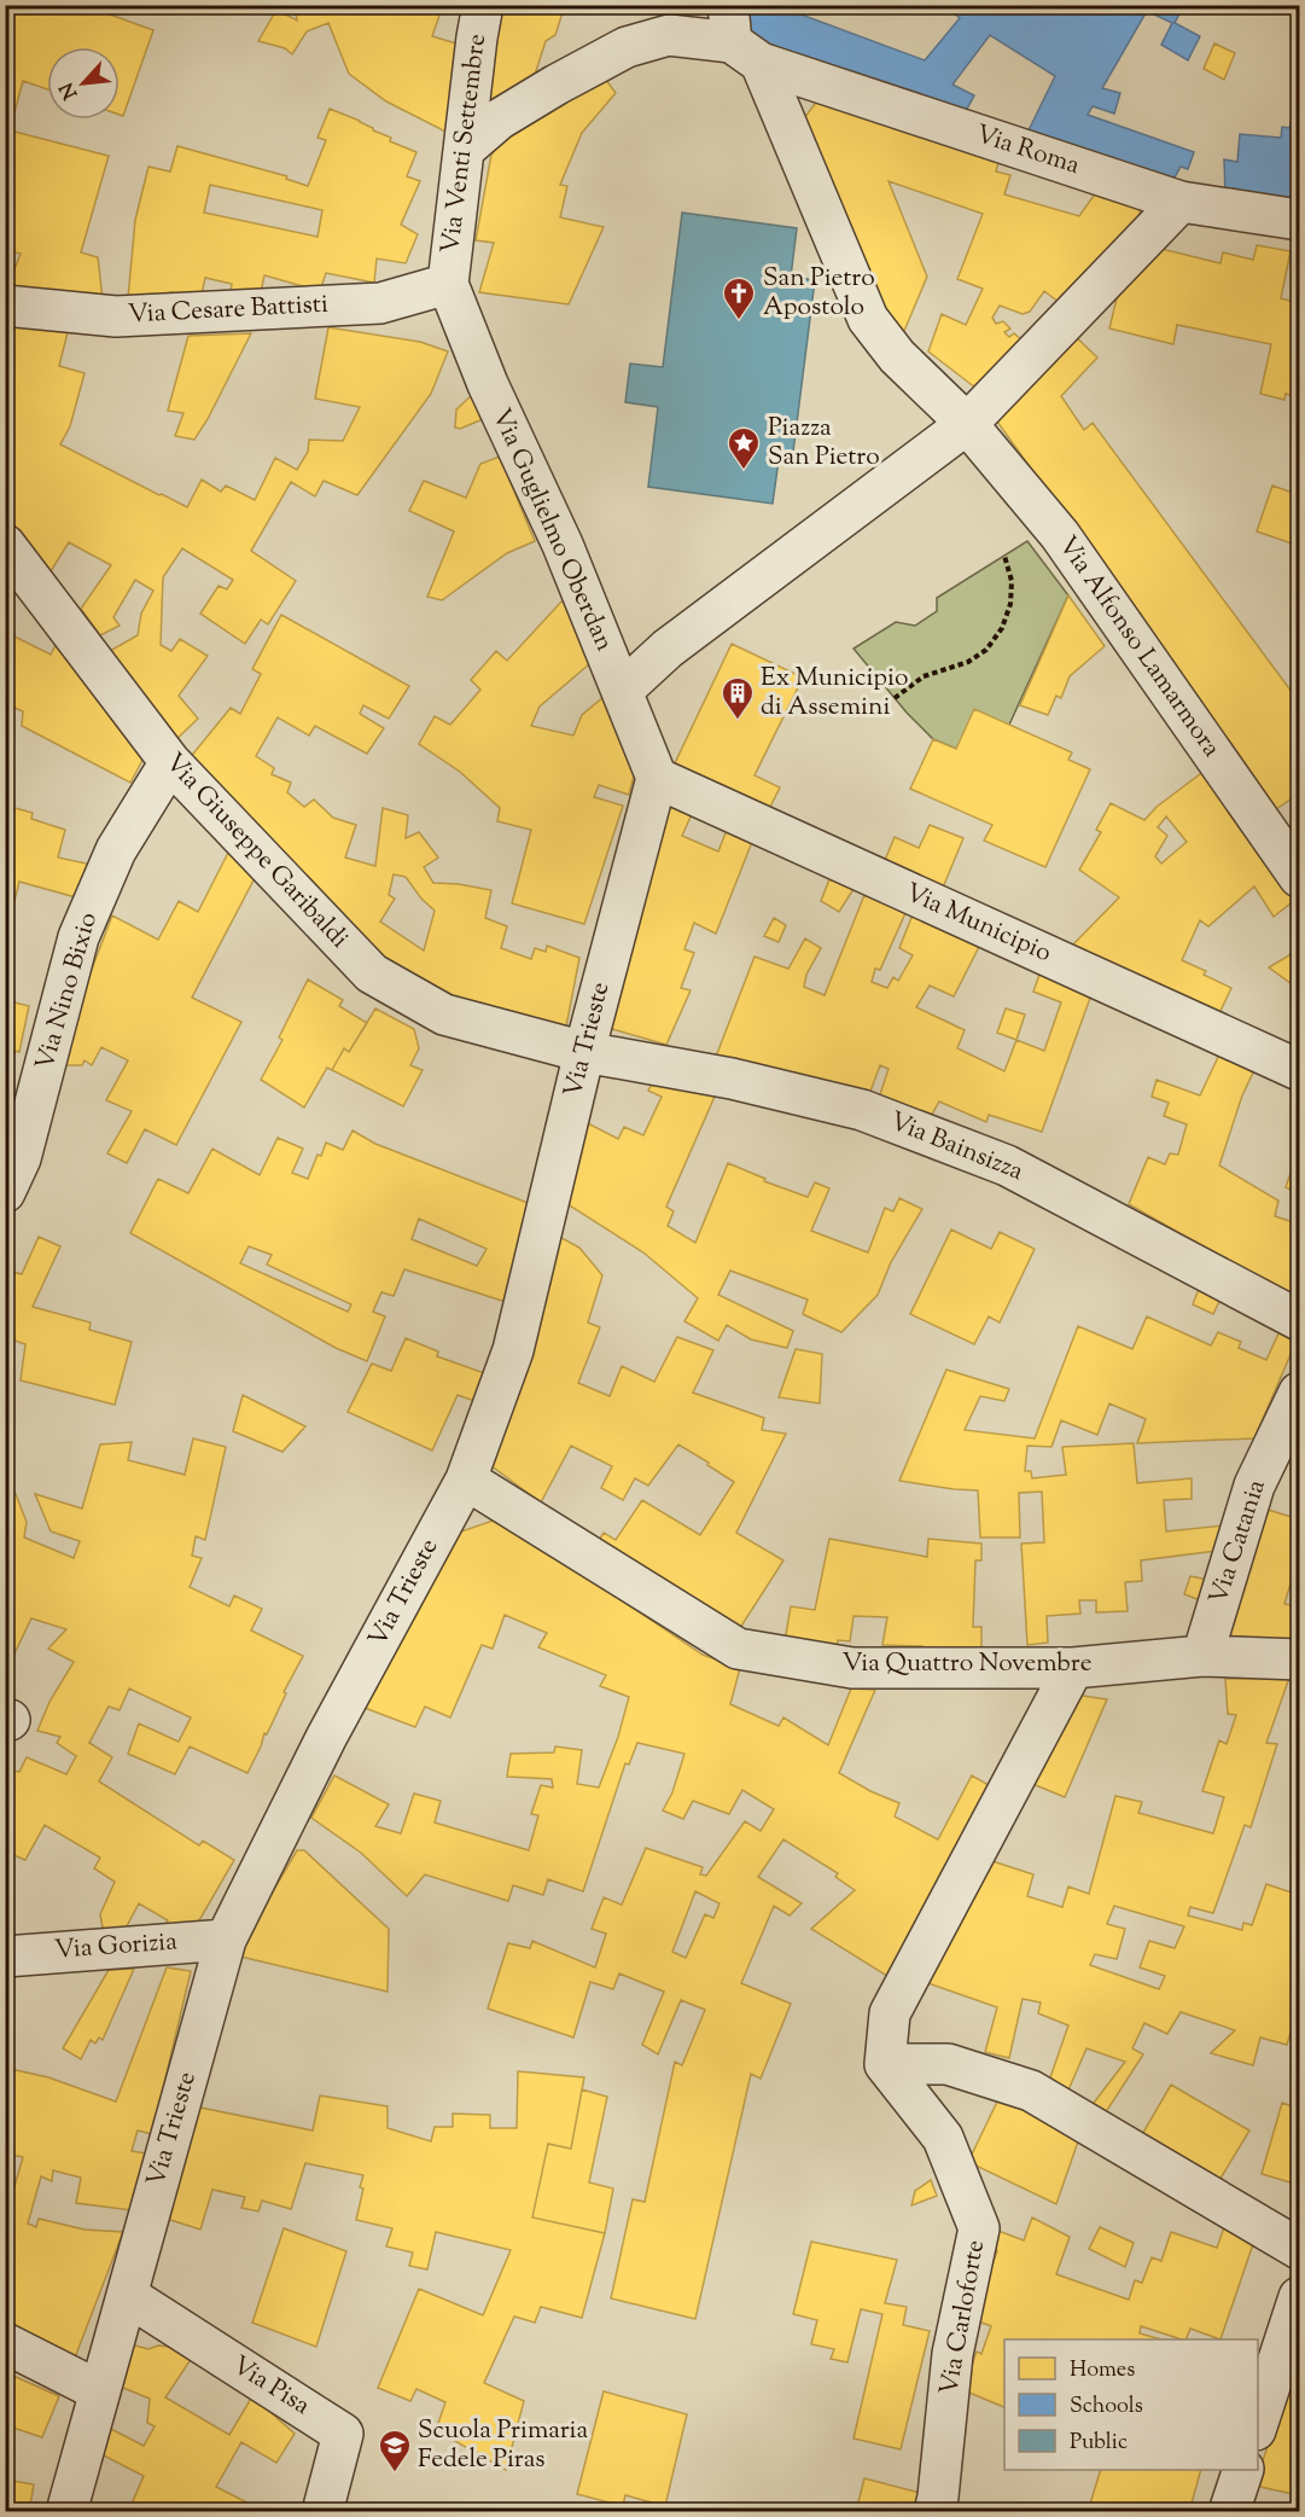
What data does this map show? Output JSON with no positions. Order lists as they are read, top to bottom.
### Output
{
  "streets": {
    "street": [
      "Via Venti Settembre",
      "Via Roma",
      "Via Cesare Battisti",
      "Via Guglielmo Oberdan",
      "Via Alfonso Lamarmora",
      "Via Giuseppe Garibaldi",
      "Via Municipio",
      "Via Nino Bixio",
      "Via Trieste",
      "Via Bainsizza",
      "Via Catania",
      "Via Quattro Novembre",
      "Via Gorizia",
      "Via Carloforte",
      "Via Pisa"
    ]
  },
  "crossings": [
    ["Via Venti Settembre", "Via Roma"],
    ["Via Venti Settembre", "Via Cesare Battisti"],
    ["Via Venti Settembre", "Via Guglielmo Oberdan"],
    ["Via Cesare Battisti", "Via Guglielmo Oberdan"],
    ["Via Guglielmo Oberdan", "Via Municipio"],
    ["Via Guglielmo Oberdan", "Via Trieste"],
    ["Via Giuseppe Garibaldi", "Via Nino Bixio"],
    ["Via Giuseppe Garibaldi", "Via Trieste"],
    ["Via Giuseppe Garibaldi", "Via Bainsizza"],
    ["Via Municipio", "Via Trieste"],
    ["Via Trieste", "Via Bainsizza"],
    ["Via Trieste", "Via Quattro Novembre"],
    ["Via Trieste", "Via Gorizia"],
    ["Via Trieste", "Via Pisa"],
    ["Via Catania", "Via Quattro Novembre"]
  ],
  "places": {
    "church": ["San Pietro Apostolo"],
    "place": ["Piazza San Pietro"],
    "building": ["Ex Municipio di Assemini"],
    "school or university": ["Scuola Primaria Fedele Piras"]
  },
  "legend": ["Homes", "Schools", "Public"],
  "north": "bottom left"
}
